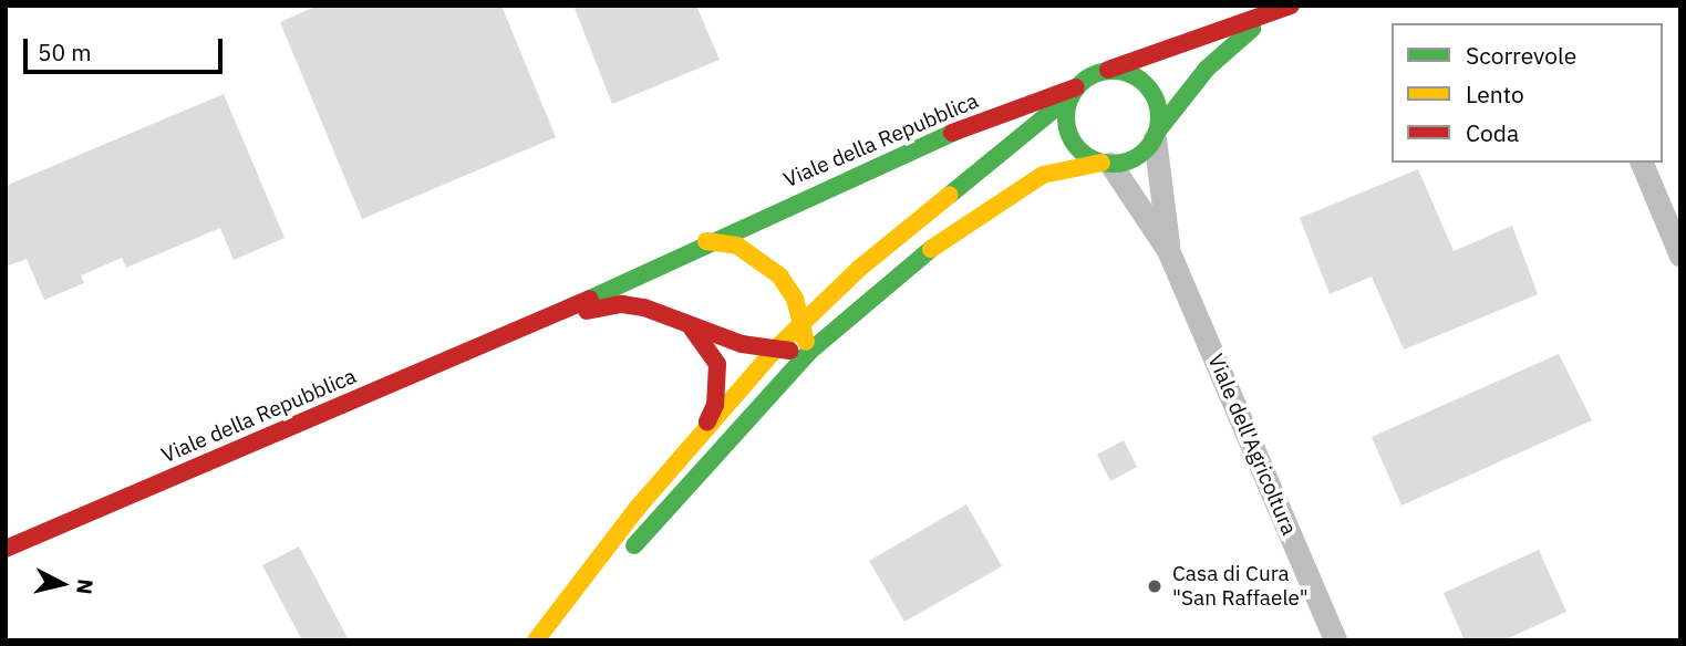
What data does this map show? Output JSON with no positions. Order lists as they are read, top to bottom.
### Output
{
  "streets": {
    "main road": ["Viale della Repubblica"],
    "street": ["Viale dell'Agricoltura"]
  },
  "crossings": [
    ["Viale della Repubblica", "Viale dell'Agricoltura"]
  ],
  "places": ["Casa di Cura \"San Raffaele\""],
  "legend": ["Scorrevole", "Lento", "Coda"],
  "scale_bar": "50 m",
  "north": "right"
}
